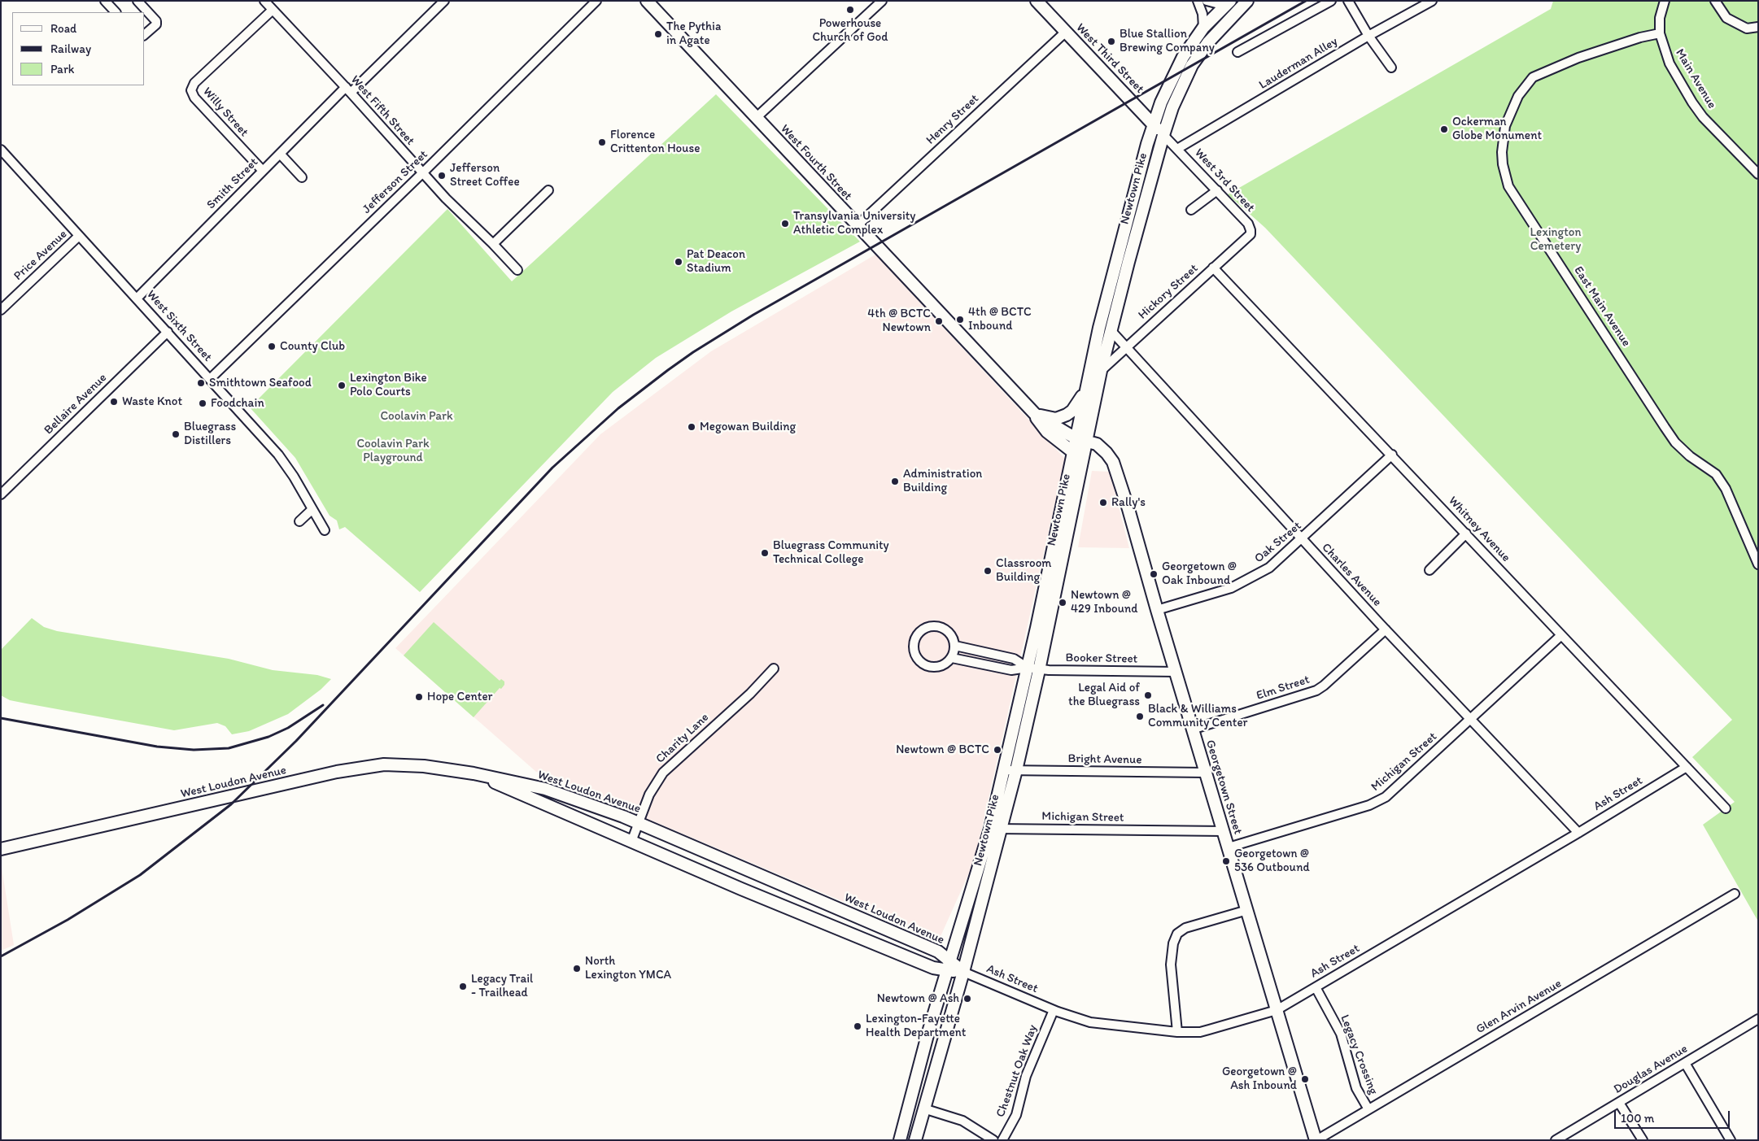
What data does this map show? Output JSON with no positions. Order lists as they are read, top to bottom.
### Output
{
  "streets": {
    "main road": [
      "West Third Street",
      "West Fourth Street",
      "Newtown Pike",
      "West Loudon Avenue",
      "Georgetown Street"
    ],
    "street": [
      "Lauderman Alley",
      "Main Avenue",
      "West Fifth Street",
      "Willy Street",
      "Henry Street",
      "West 3rd Street",
      "Jefferson Street",
      "Smith Street",
      "Price Avenue",
      "Hickory Street",
      "East Main Avenue",
      "West Sixth Street",
      "Bellaire Avenue",
      "Whitney Avenue",
      "Oak Street",
      "Charles Avenue",
      "Booker Street",
      "Elm Street",
      "Charity Lane",
      "Bright Avenue",
      "Michigan Street",
      "Ash Street",
      "Glen Arvin Avenue",
      "Legacy Crossing",
      "Douglas Avenue",
      "Chestnut Oak Way"
    ]
  },
  "crossings": [
    ["West Third Street", "Henry Street"],
    ["West Third Street", "West 3rd Street"],
    ["West Third Street", "Newtown Pike"],
    ["Lauderman Alley", "West 3rd Street"],
    ["Main Avenue", "East Main Avenue"],
    ["West Fifth Street", "Willy Street"],
    ["West Fifth Street", "Jefferson Street"],
    ["West Fifth Street", "Smith Street"],
    ["Willy Street", "Smith Street"],
    ["Henry Street", "West Fourth Street"],
    ["West Fourth Street", "Newtown Pike"],
    ["West Fourth Street", "Georgetown Street"],
    ["West 3rd Street", "Newtown Pike"],
    ["West 3rd Street", "Hickory Street"],
    ["Jefferson Street", "West Sixth Street"],
    ["Smith Street", "West Sixth Street"],
    ["Newtown Pike", "Hickory Street"],
    ["Newtown Pike", "Charles Avenue"],
    ["Newtown Pike", "Booker Street"],
    ["Newtown Pike", "Bright Avenue"],
    ["Newtown Pike", "Michigan Street"],
    ["Newtown Pike", "West Loudon Avenue"],
    ["Newtown Pike", "Georgetown Street"],
    ["Newtown Pike", "Ash Street"],
    ["Price Avenue", "West Sixth Street"],
    ["Hickory Street", "Whitney Avenue"],
    ["Hickory Street", "Charles Avenue"],
    ["West Sixth Street", "Bellaire Avenue"],
    ["Whitney Avenue", "Oak Street"],
    ["Whitney Avenue", "Michigan Street"],
    ["Whitney Avenue", "Ash Street"],
    ["Oak Street", "Charles Avenue"],
    ["Oak Street", "Georgetown Street"],
    ["Charles Avenue", "Elm Street"],
    ["Charles Avenue", "Michigan Street"],
    ["Charles Avenue", "Ash Street"],
    ["Booker Street", "Georgetown Street"],
    ["Elm Street", "Georgetown Street"],
    ["Charity Lane", "West Loudon Avenue"],
    ["Bright Avenue", "Georgetown Street"],
    ["Michigan Street", "Georgetown Street"],
    ["West Loudon Avenue", "Ash Street"],
    ["Georgetown Street", "Ash Street"],
    ["Georgetown Street", "Glen Arvin Avenue"],
    ["Ash Street", "Legacy Crossing"],
    ["Ash Street", "Chestnut Oak Way"],
    ["Glen Arvin Avenue", "Legacy Crossing"]
  ],
  "parks": ["Lexington Cemetery", "Coolavin Park", "Coolavin Park Playground"],
  "places": [
    "Powerhouse Church of God",
    "The Pythia in Agate",
    "Blue Stallion Brewing Company",
    "Ockerman Globe Monument",
    "Florence Crittenton House",
    "Jefferson Street Coffee",
    "Transylvania University Athletic Complex",
    "Pat Deacon Stadium",
    "4th @ BCTC Inbound",
    "4th @ BCTC Newtown",
    "County Club",
    "Smithtown Seafood",
    "Lexington Bike Polo Courts",
    "Waste Knot",
    "Foodchain",
    "Megowan Building",
    "Bluegrass Distillers",
    "Administration Building",
    "Rally's",
    "Bluegrass Community Technical College",
    "Classroom Building",
    "Georgetown @ Oak Inbound",
    "Newtown @ 429 Inbound",
    "Legal Aid of the Bluegrass",
    "Hope Center",
    "Black & Williams Community Center",
    "Newtown @ BCTC",
    "Georgetown @ 536 Outbound",
    "North Lexington YMCA",
    "Legacy Trail - Trailhead",
    "Newtown @ Ash",
    "Lexington-Fayette Health Department",
    "Georgetown @ Ash Inbound"
  ],
  "legend": ["Road", "Railway", "Park"],
  "scale_bar": "100 m"
}
